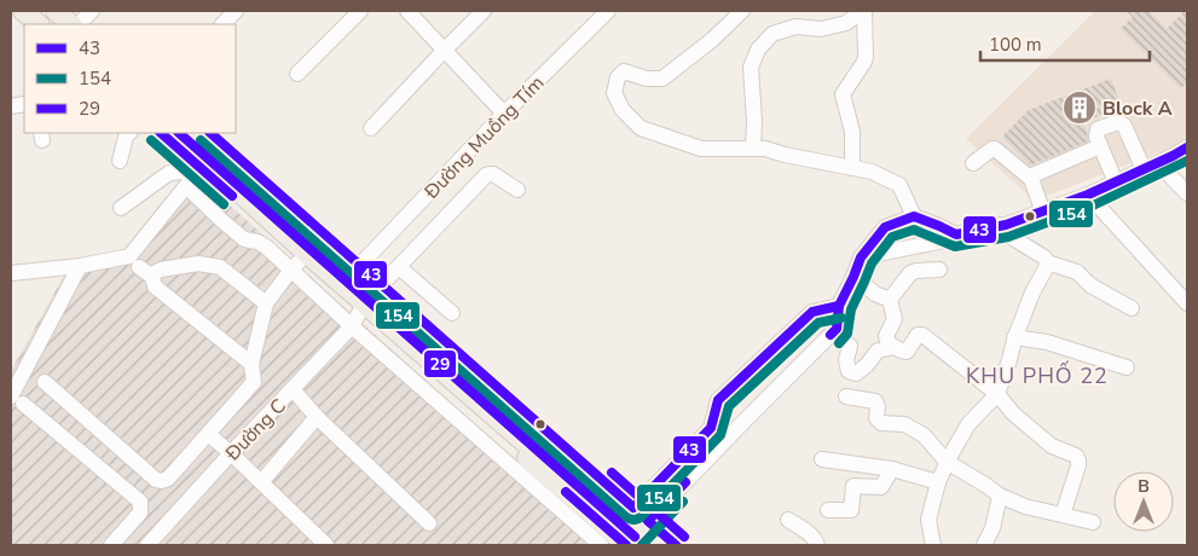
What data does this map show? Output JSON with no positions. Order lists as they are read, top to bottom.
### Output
{
  "streets": {
    "street": ["Đường Muồng Tím", "Đường C"]
  },
  "districts": ["KHU PHỐ 22"],
  "places": {
    "building": ["Block A"]
  },
  "lines": ["transit line 43", "transit line 29", "transit line 154"],
  "legend": ["43", "154", "29"],
  "scale_bar": "100 m",
  "north": "top"
}
